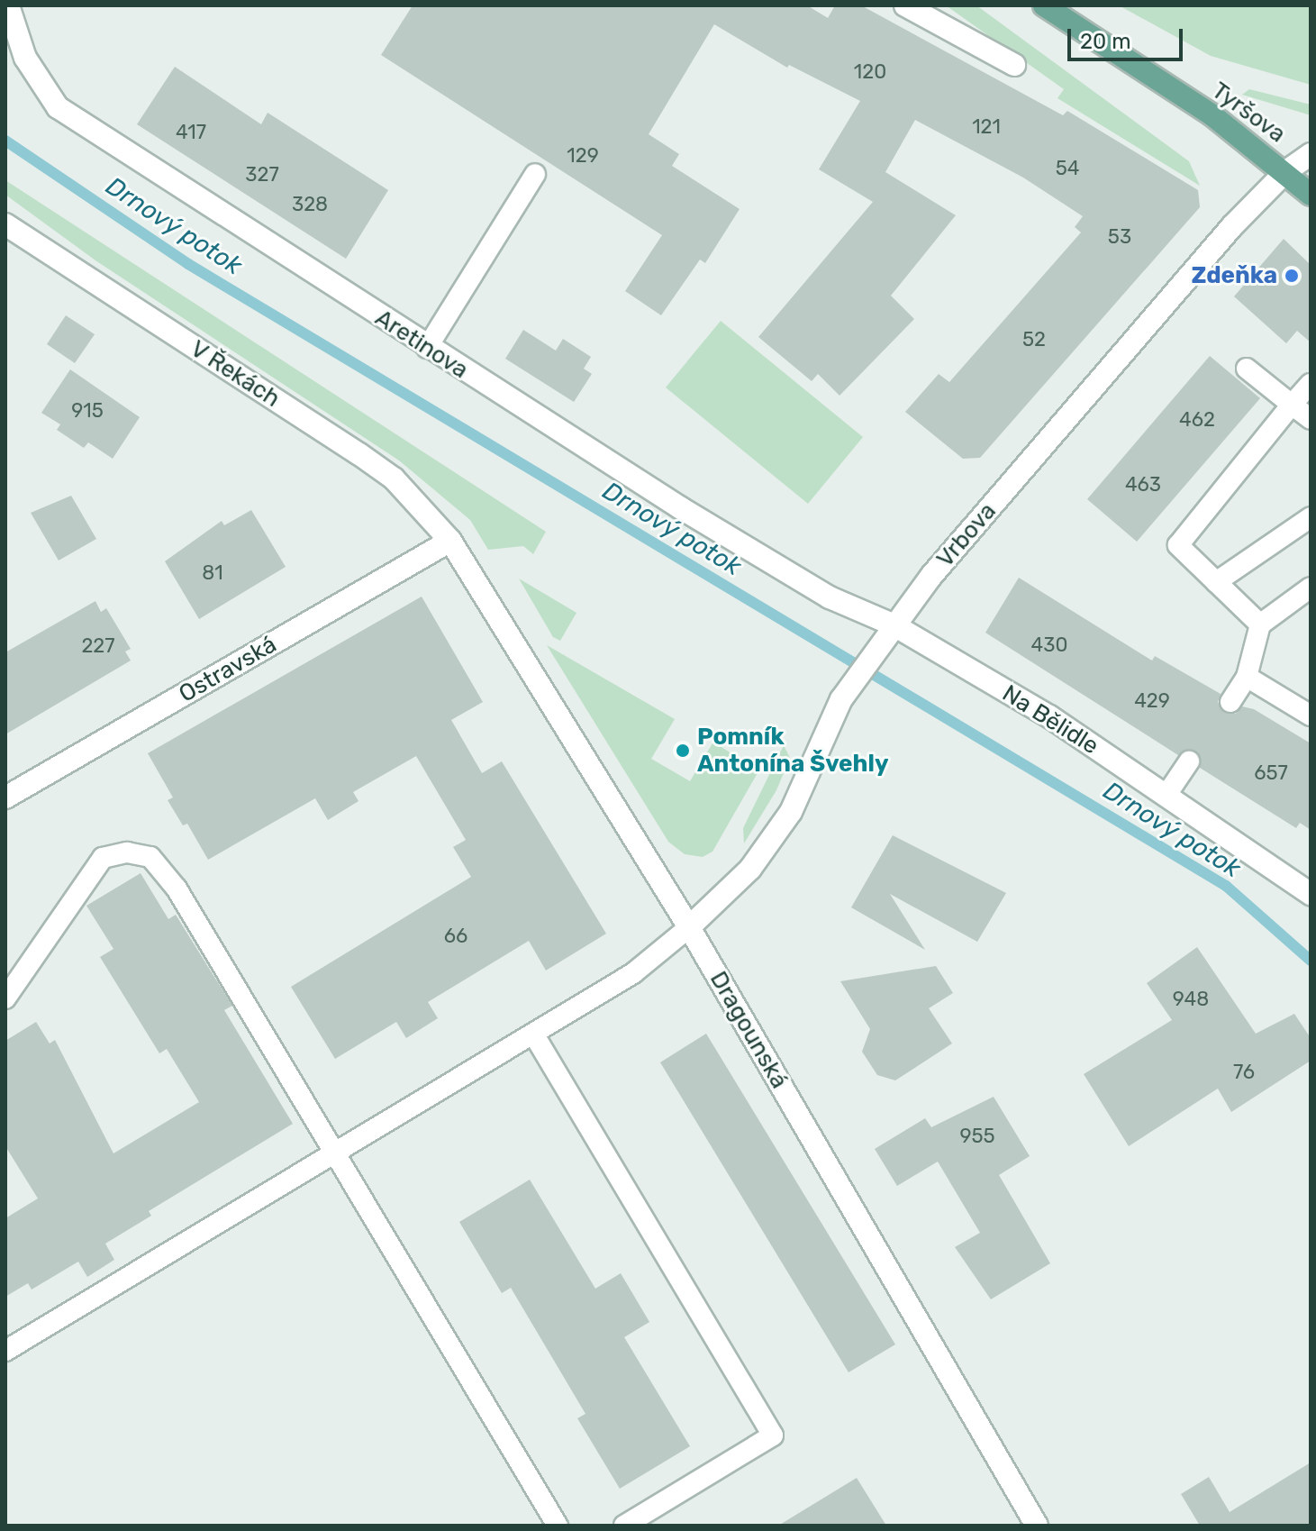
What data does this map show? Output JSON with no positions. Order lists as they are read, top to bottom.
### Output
{
  "streets": {
    "main road": ["Tyršova"],
    "street": [
      "Aretinova",
      "V Řekách",
      "Vrbova",
      "Ostravská",
      "Na Bělidle",
      "Dragounská"
    ]
  },
  "crossings": [
    ["Tyršova", "Vrbova"],
    ["Aretinova", "Vrbova"],
    ["Aretinova", "Na Bělidle"],
    ["V Řekách", "Ostravská"],
    ["V Řekách", "Dragounská"],
    ["Vrbova", "Na Bělidle"],
    ["Vrbova", "Dragounská"],
    ["Ostravská", "Dragounská"]
  ],
  "water": ["Drnový potok"],
  "places": ["Zdeňka", "Pomník Antonína Švehly"],
  "house_numbers": [
    "120",
    "121",
    "417",
    "129",
    "54",
    "327",
    "328",
    "53",
    "52",
    "915",
    "462",
    "463",
    "81",
    "430",
    "227",
    "429",
    "657",
    "66",
    "948",
    "76",
    "955"
  ],
  "scale_bar": "20 m"
}
